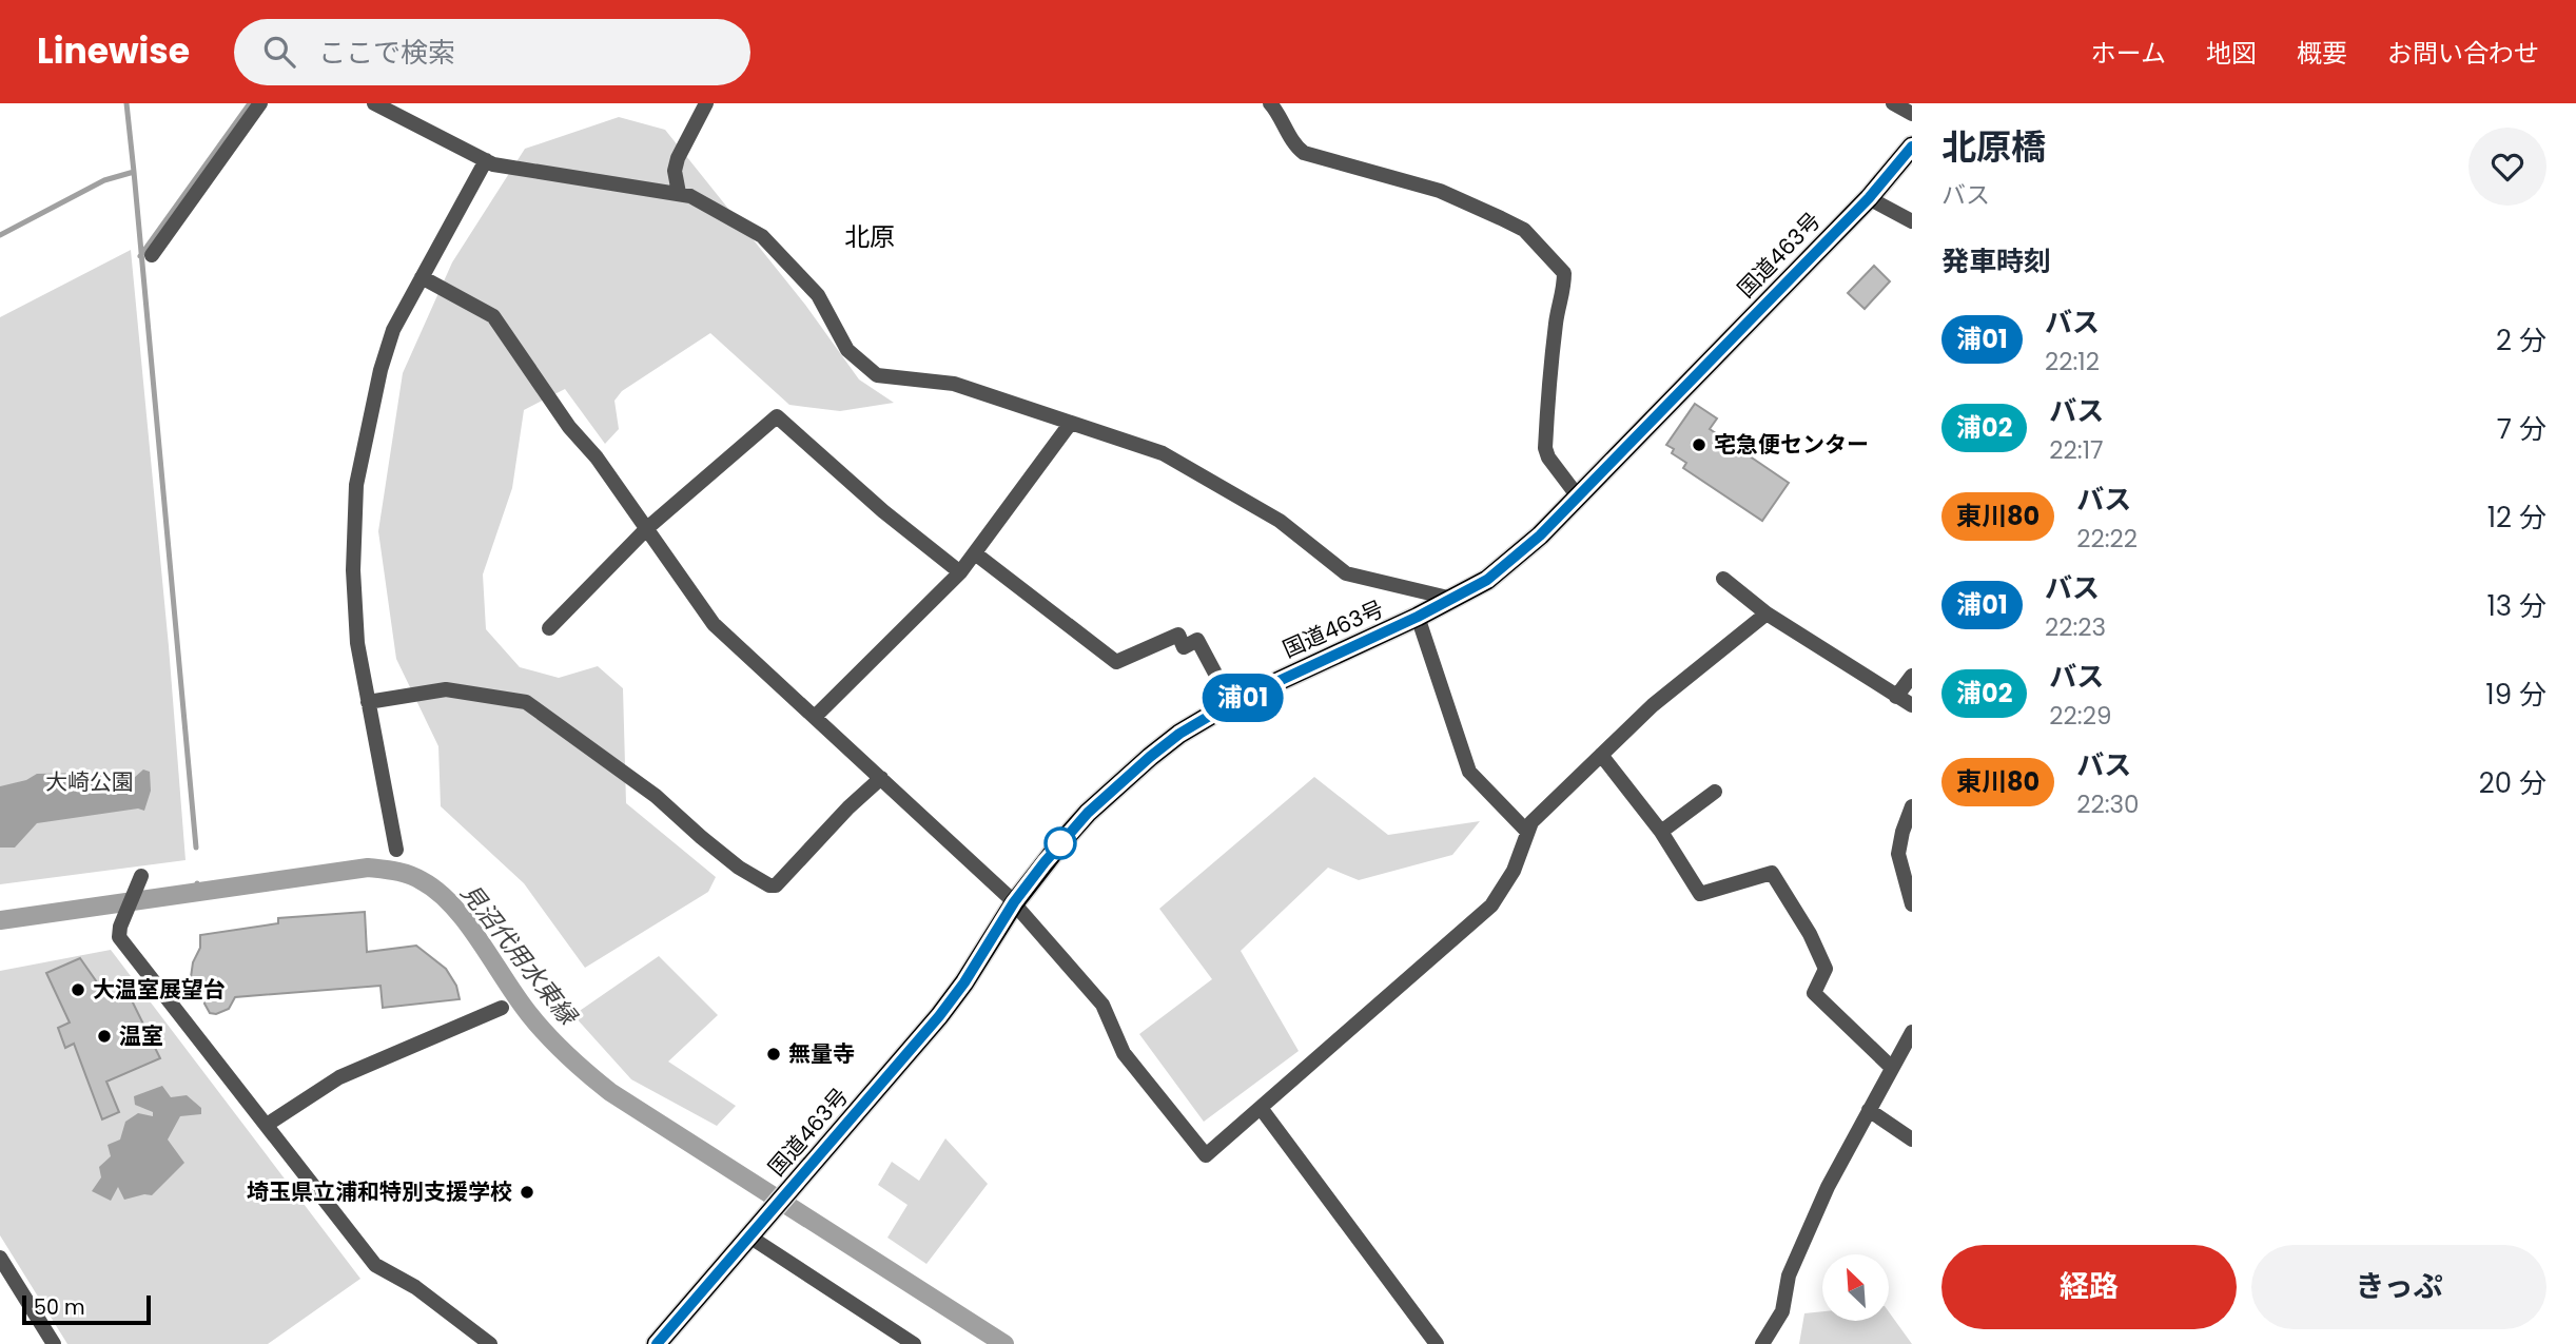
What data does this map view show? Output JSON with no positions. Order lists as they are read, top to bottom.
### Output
{
  "streets": {
    "highway": ["国道463号"]
  },
  "districts": ["北原"],
  "water": ["見沼代用水東縁"],
  "parks": ["大崎公園"],
  "places": [
    "宅急便センター",
    "大温室展望台",
    "温室",
    "無量寺",
    "埼玉県立浦和特別支援学校"
  ],
  "lines": ["bus line 浦01"],
  "scale_bar": "50 m",
  "north": "top left",
  "page": {
    "header": "Linewise",
    "search": "ここで検索",
    "nav": [
      "ホーム",
      "地図",
      "概要",
      "お問い合わせ"
    ],
    "on_map": "浦01",
    "heading": [
      ["北原橋", "バス"],
      "発車時刻"
    ],
    "list": [
      {
        "mark": "浦01",
        "name": "バス",
        "note": "22:12",
        "value": "2 分"
      },
      {
        "mark": "浦02",
        "name": "バス",
        "note": "22:17",
        "value": "7 分"
      },
      {
        "mark": "東川80",
        "name": "バス",
        "note": "22:22",
        "value": "12 分"
      },
      {
        "mark": "浦01",
        "name": "バス",
        "note": "22:23",
        "value": "13 分"
      },
      {
        "mark": "浦02",
        "name": "バス",
        "note": "22:29",
        "value": "19 分"
      },
      {
        "mark": "東川80",
        "name": "バス",
        "note": "22:30",
        "value": "20 分"
      }
    ],
    "buttons": ["経路", "きっぷ"],
    "scale": "50 m"
  }
}
